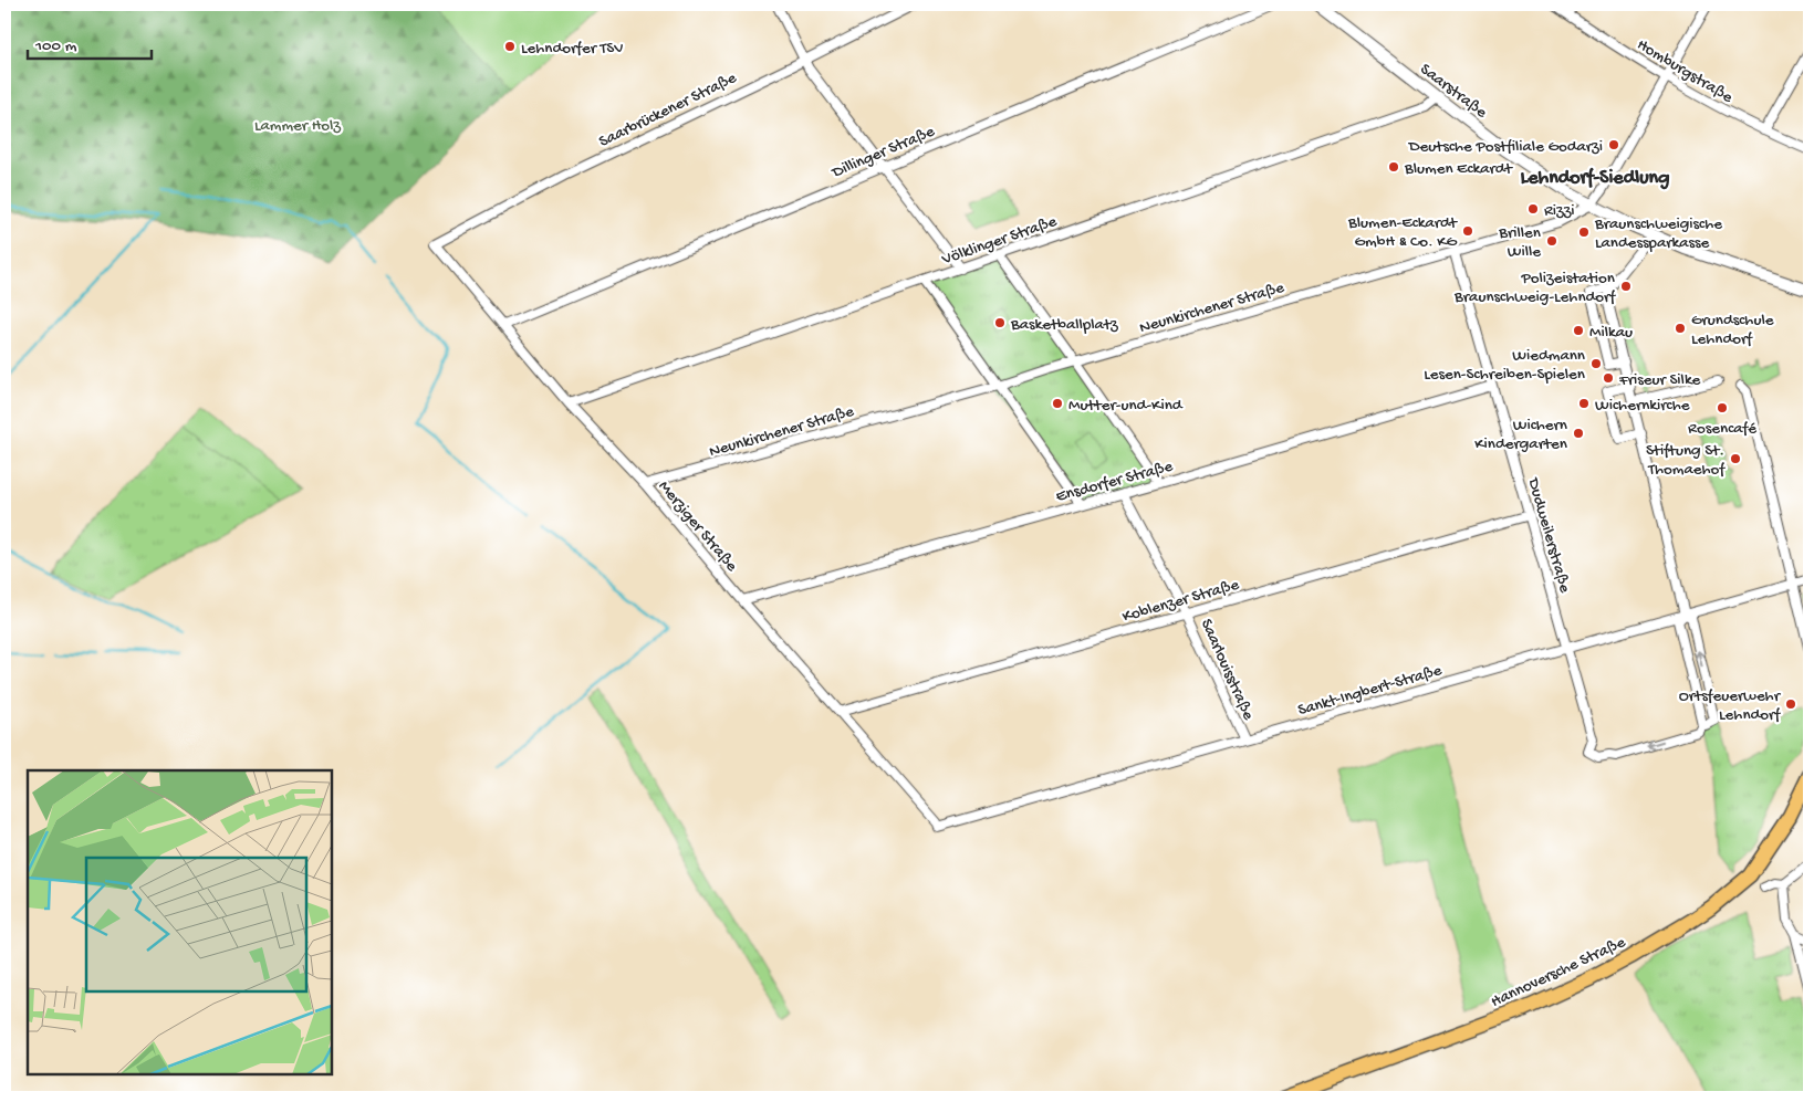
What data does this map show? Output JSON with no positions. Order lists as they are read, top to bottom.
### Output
{
  "streets": {
    "main road": ["Hannoversche Straße"],
    "street": [
      "Homburgstraße",
      "Saarstraße",
      "Saarbrückener Straße",
      "Dillinger Straße",
      "Völklinger Straße",
      "Neunkirchener Straße",
      "Ensdorfer Straße",
      "Merziger Straße",
      "Dudweilerstraße",
      "Koblenzer Straße",
      "Saarlouisstraße",
      "Sankt-Ingbert-Straße"
    ]
  },
  "crossings": [
    ["Saarstraße", "Völklinger Straße"],
    ["Saarstraße", "Neunkirchener Straße"],
    ["Saarbrückener Straße", "Merziger Straße"],
    ["Dillinger Straße", "Merziger Straße"],
    ["Völklinger Straße", "Merziger Straße"],
    ["Neunkirchener Straße", "Merziger Straße"],
    ["Neunkirchener Straße", "Dudweilerstraße"],
    ["Ensdorfer Straße", "Merziger Straße"],
    ["Ensdorfer Straße", "Dudweilerstraße"],
    ["Ensdorfer Straße", "Saarlouisstraße"],
    ["Merziger Straße", "Koblenzer Straße"],
    ["Merziger Straße", "Sankt-Ingbert-Straße"],
    ["Dudweilerstraße", "Koblenzer Straße"],
    ["Dudweilerstraße", "Sankt-Ingbert-Straße"],
    ["Koblenzer Straße", "Saarlouisstraße"],
    ["Saarlouisstraße", "Sankt-Ingbert-Straße"]
  ],
  "districts": ["Lehndorf-Siedlung"],
  "parks": ["Lammer Holz"],
  "places": [
    "Lehndorfer TSV",
    "Deutsche Postfiliale Godarzi",
    "Blumen Eckardt",
    "Rizzi",
    "Blumen-Eckardt GmbH & Co. KG",
    "Braunschweigische Landessparkasse",
    "Brillen Wille",
    "Polizeistation Braunschweig-Lehndorf",
    "Basketballplatz",
    "Grundschule Lehndorf",
    "Milkau",
    "Wiedmann Lesen-Schreiben-Spielen",
    "Friseur Silke",
    "Mutter-und-Kind",
    "Wichernkirche",
    "Rosencafé",
    "Wichern Kindergarten",
    "Stiftung St. Thomaehof",
    "Ortsfeuerwehr Lehndorf"
  ],
  "scale_bar": "100 m"
}
